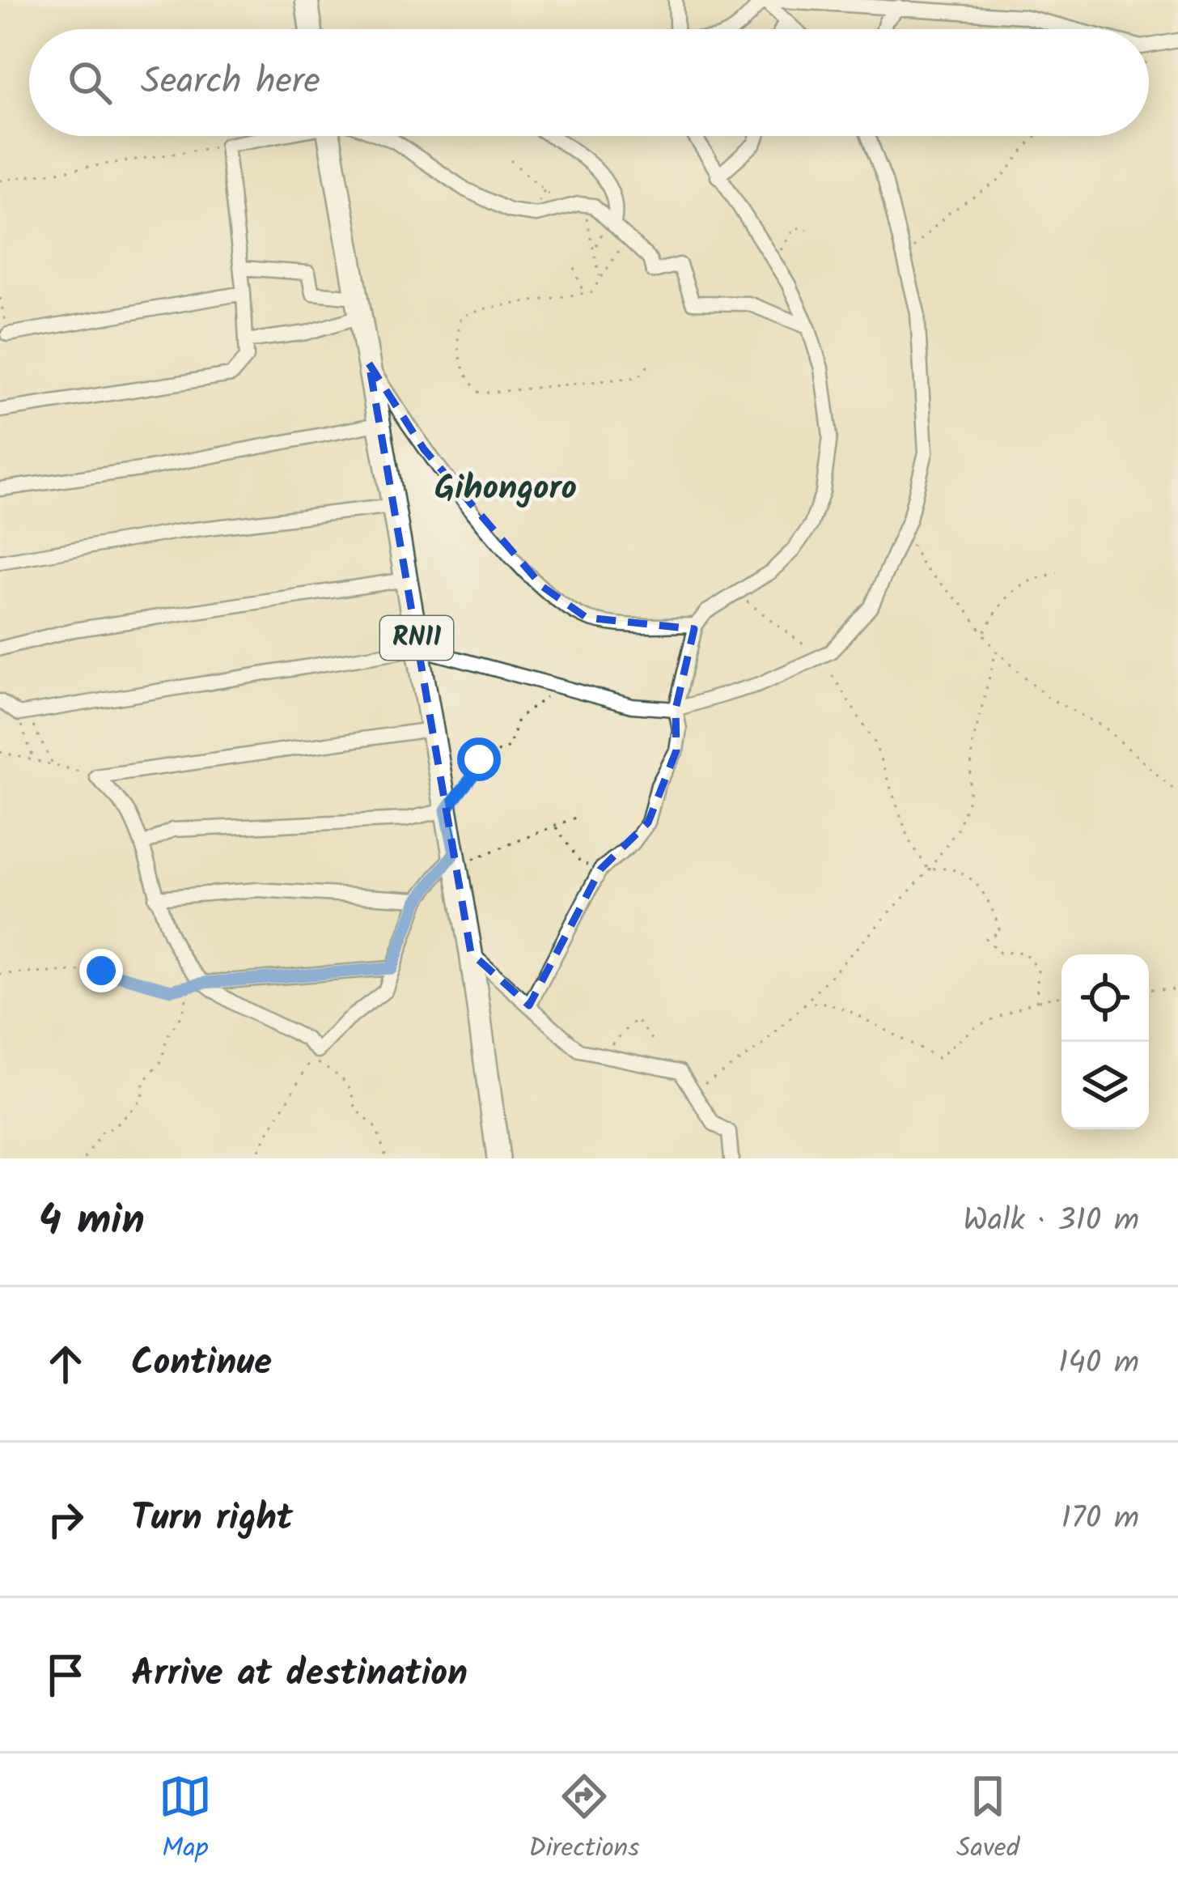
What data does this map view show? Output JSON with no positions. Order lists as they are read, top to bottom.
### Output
{
  "streets": {
    "main road": ["RN11"]
  },
  "districts": ["Gihongoro"],
  "page": {
    "search": "Search here",
    "heading": ["4 min", "Walk · 310 m"],
    "list": [
      ["Continue", "140 m"],
      ["Turn right", "170 m"],
      "Arrive at destination"
    ],
    "nav": ["Map", "Directions", "Saved"]
  }
}
